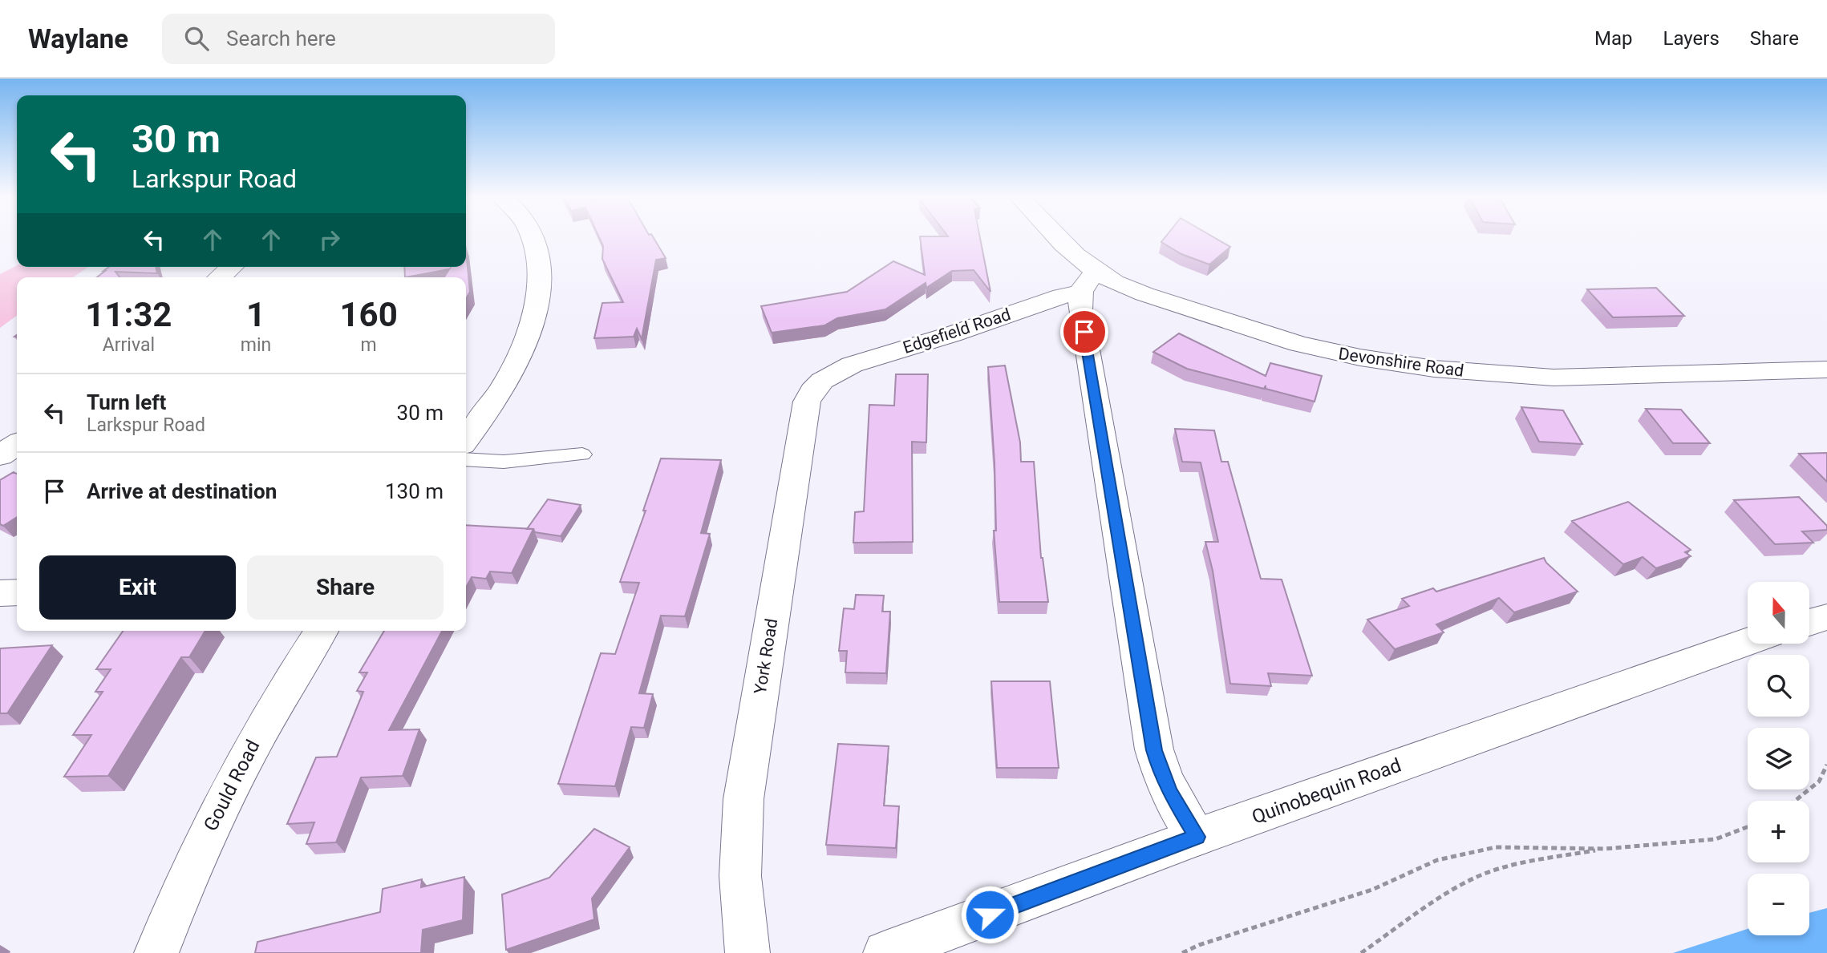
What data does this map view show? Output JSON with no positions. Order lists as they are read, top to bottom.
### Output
{
  "streets": {
    "street": [
      "Edgefield Road",
      "Devonshire Road",
      "York Road",
      "Gould Road",
      "Quinobequin Road"
    ]
  },
  "crossings": [
    ["Edgefield Road", "Devonshire Road"],
    ["Edgefield Road", "York Road"]
  ],
  "north": "top",
  "page": {
    "header": "Waylane",
    "search": "Search here",
    "nav": ["Map", "Layers", "Share"],
    "turn": ["30 m", "Larkspur Road"],
    "eta": [
      "11:32",
      "Arrival",
      "1",
      "min",
      "160",
      "m"
    ],
    "list": [
      {
        "name": "Turn left",
        "note": "Larkspur Road",
        "value": "30 m"
      },
      {
        "name": "Arrive at destination",
        "value": "130 m"
      }
    ],
    "buttons": ["Exit", "Share"],
    "map_buttons": ["+", "−"]
  }
}
